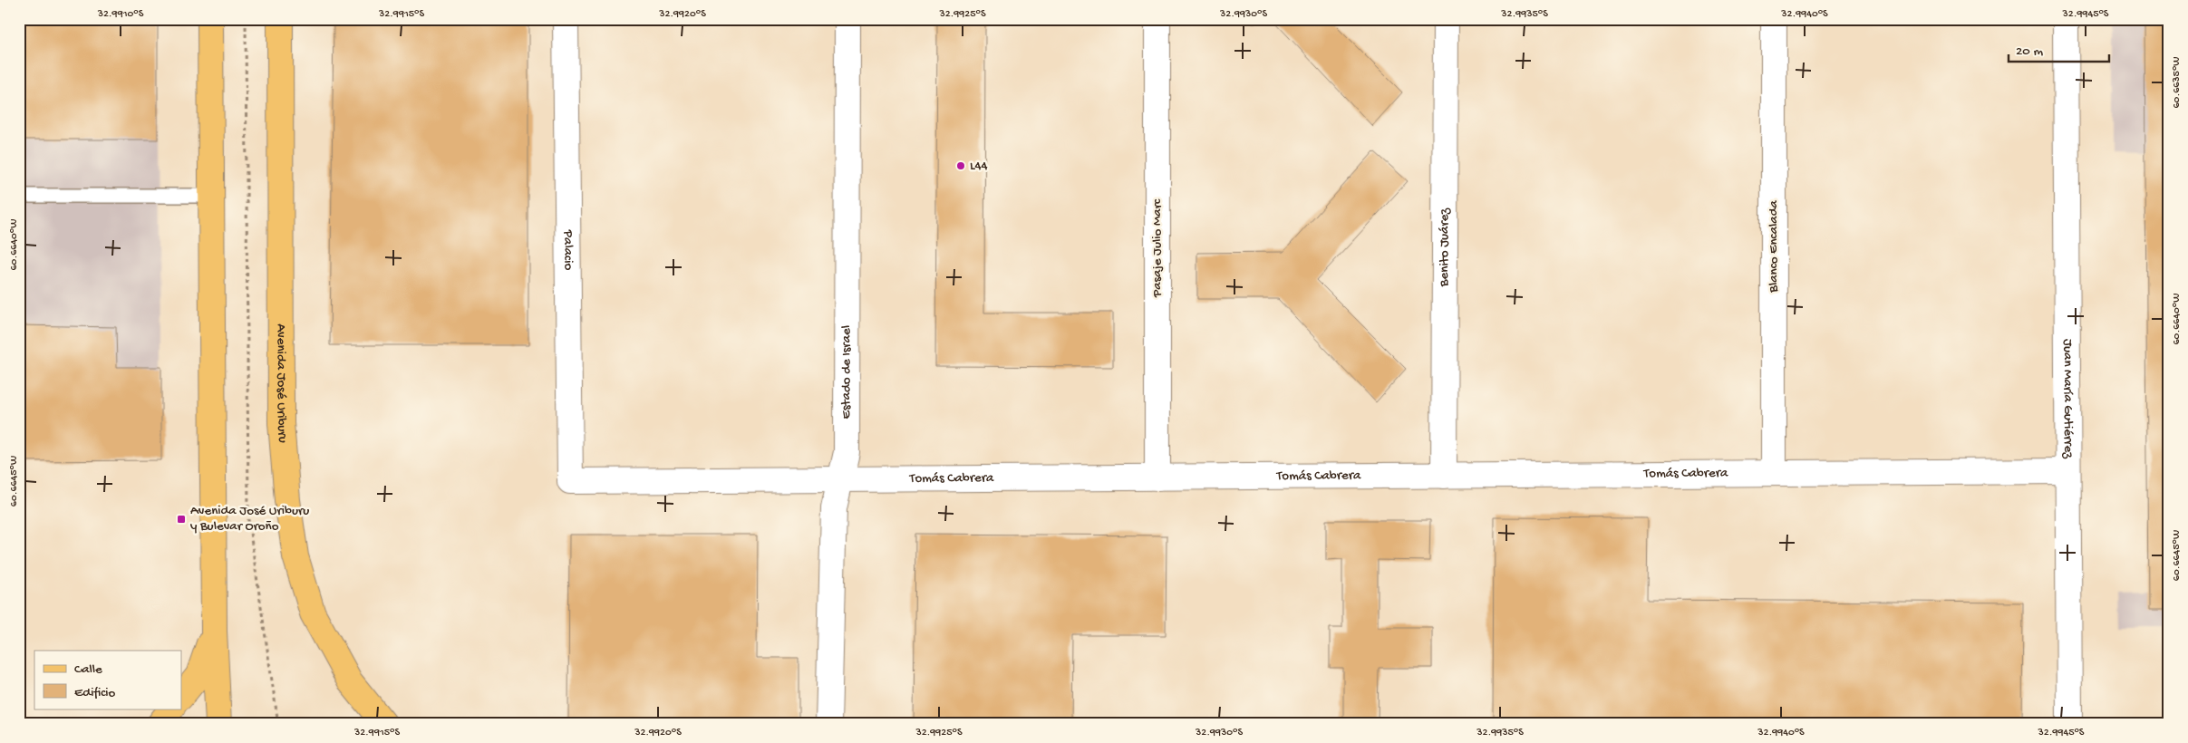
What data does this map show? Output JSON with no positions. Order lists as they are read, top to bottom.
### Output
{
  "streets": {
    "main road": ["Avenida José Uriburu"],
    "street": [
      "Blanco Encalada",
      "Benito Juárez",
      "Pasaje Julio Marc",
      "Palacio",
      "Estado de Israel",
      "Juan María Gutiérrez",
      "Tomás Cabrera"
    ]
  },
  "crossings": [
    ["Blanco Encalada", "Tomás Cabrera"],
    ["Benito Juárez", "Tomás Cabrera"],
    ["Pasaje Julio Marc", "Tomás Cabrera"],
    ["Palacio", "Tomás Cabrera"],
    ["Estado de Israel", "Tomás Cabrera"],
    ["Juan María Gutiérrez", "Tomás Cabrera"]
  ],
  "places": {
    "other": ["L44"],
    "transit": ["Avenida José Uriburu y Bulevar Oroño"]
  },
  "legend": ["Calle", "Edificio"],
  "scale_bar": "20 m",
  "coordinates": [
    "32.9910°S",
    "32.9915°S",
    "32.9920°S",
    "32.9925°S",
    "32.9930°S",
    "32.9935°S",
    "32.9940°S",
    "32.9945°S",
    "60.6635°W",
    "60.6640°W",
    "60.6645°W"
  ]
}
